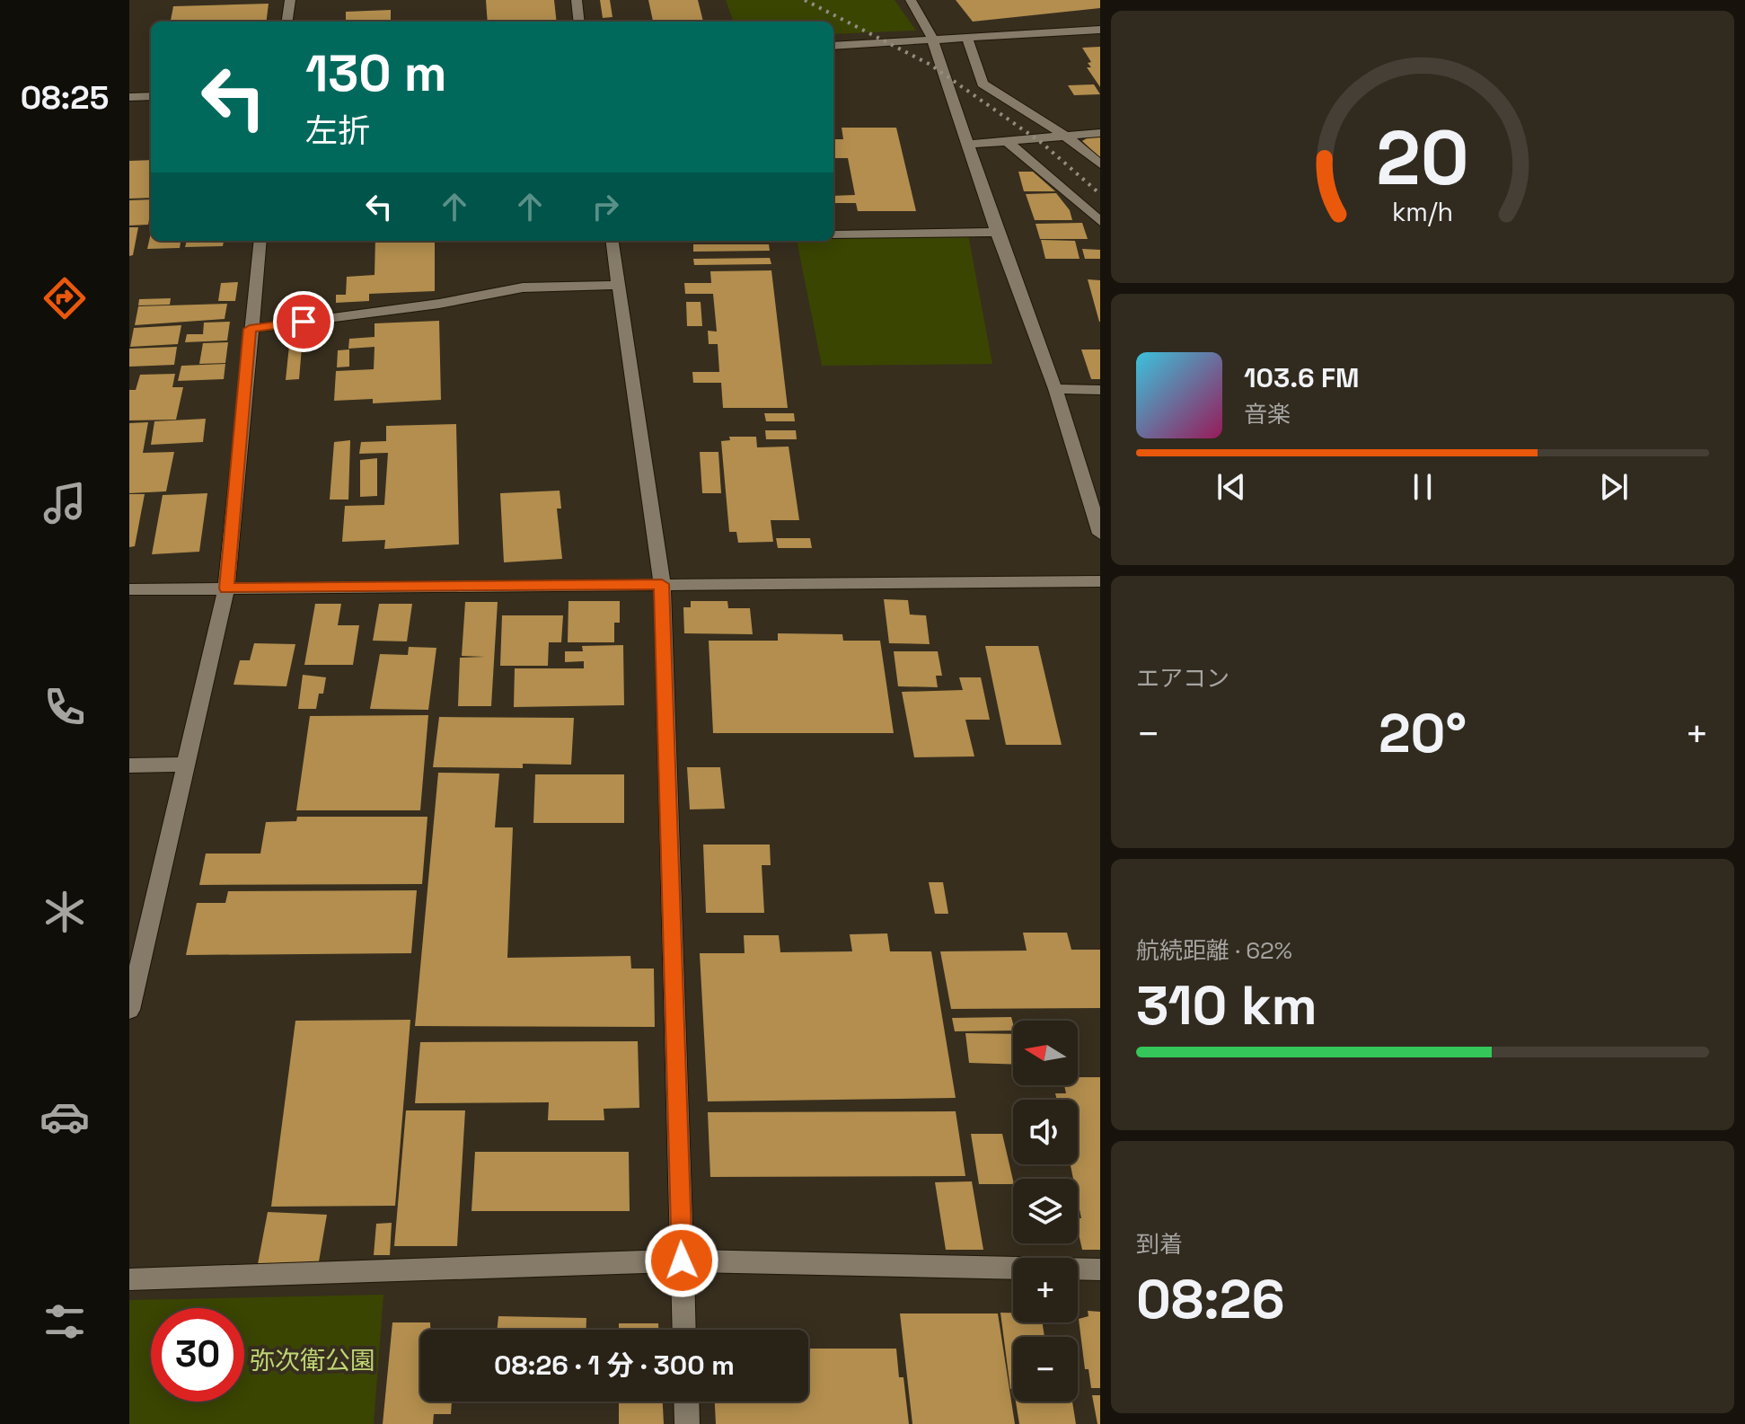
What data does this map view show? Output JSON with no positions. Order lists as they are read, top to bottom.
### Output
{
  "parks": ["弥次衛公園"],
  "north": "left",
  "page": {
    "tabs": "08:25",
    "turn": ["130 m", "左折"],
    "song": ["103.6 FM", "音楽"],
    "tile": [
      "エアコン",
      ["航続距離 · 62%", "310 km"],
      ["到着", "08:26"]
    ],
    "heat": ["−", "20°", "+"],
    "map_buttons": ["+", "−"],
    "limit": "30",
    "trip": "08:26 · 1 分 · 300 m",
    "gauge": ["20", "km/h"]
  }
}
